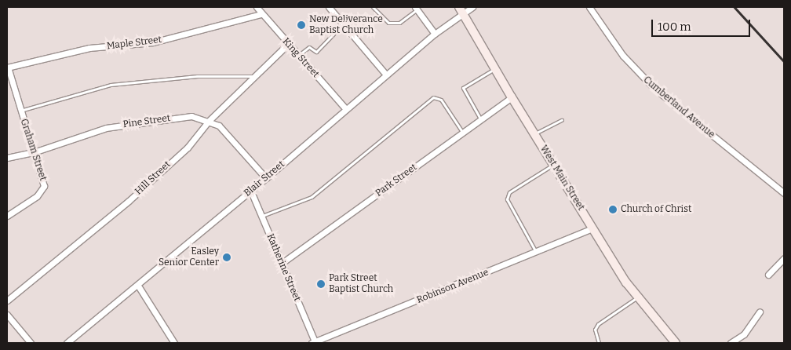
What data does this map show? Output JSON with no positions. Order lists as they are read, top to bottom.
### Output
{
  "streets": {
    "main road": ["West Main Street"],
    "street": [
      "Maple Street",
      "King Street",
      "Cumberland Avenue",
      "Pine Street",
      "Graham Street",
      "Hill Street",
      "Blair Street",
      "Park Street",
      "Katherine Street",
      "Robinson Avenue"
    ]
  },
  "crossings": [
    ["Maple Street", "King Street"],
    ["Maple Street", "Graham Street"],
    ["King Street", "Hill Street"],
    ["King Street", "Blair Street"],
    ["Pine Street", "Graham Street"],
    ["Pine Street", "Hill Street"],
    ["Pine Street", "Blair Street"],
    ["West Main Street", "Blair Street"],
    ["West Main Street", "Park Street"],
    ["West Main Street", "Robinson Avenue"],
    ["Blair Street", "Katherine Street"],
    ["Park Street", "Katherine Street"],
    ["Katherine Street", "Robinson Avenue"]
  ],
  "places": [
    "New Deliverance Baptist Church",
    "Church of Christ",
    "Easley Senior Center",
    "Park Street Baptist Church"
  ],
  "scale_bar": "100 m"
}
